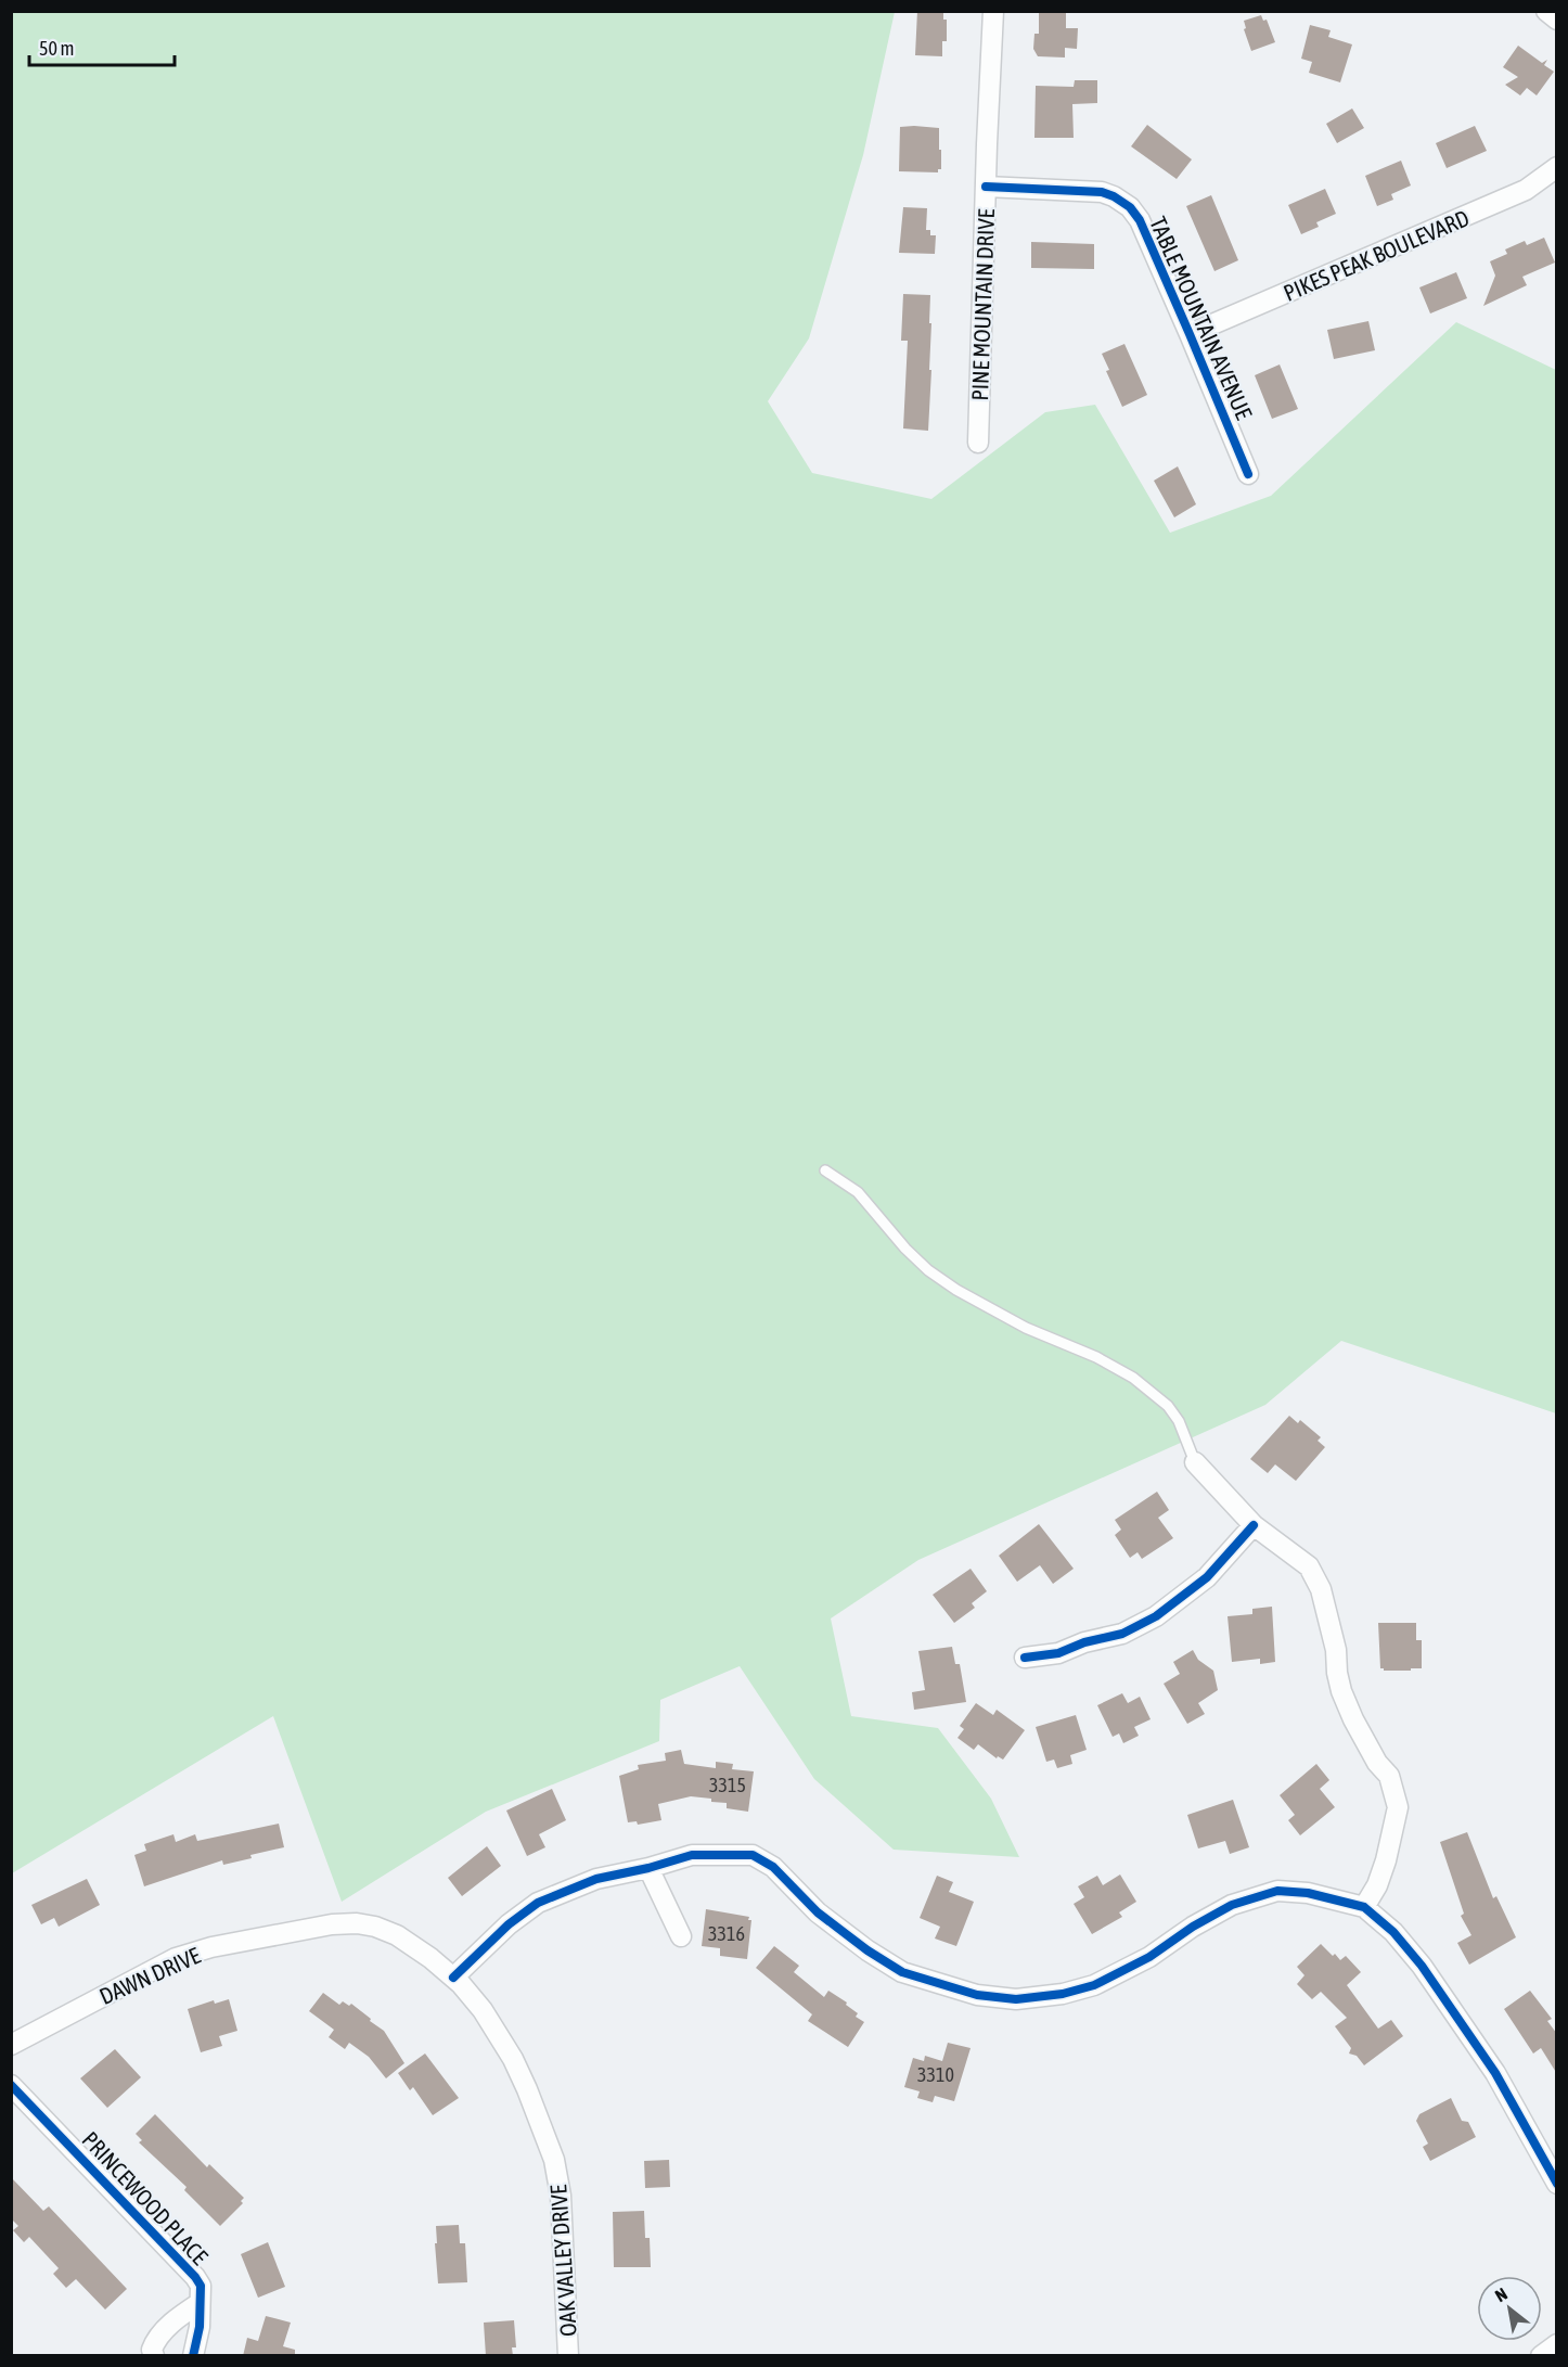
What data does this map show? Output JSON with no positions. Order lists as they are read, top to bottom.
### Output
{
  "streets": {
    "street": [
      "PIKES PEAK BOULEVARD",
      "PINE MOUNTAIN DRIVE",
      "TABLE MOUNTAIN AVENUE",
      "DAWN DRIVE",
      "PRINCEWOOD PLACE",
      "OAK VALLEY DRIVE"
    ]
  },
  "crossings": [
    ["PIKES PEAK BOULEVARD", "TABLE MOUNTAIN AVENUE"],
    ["PINE MOUNTAIN DRIVE", "TABLE MOUNTAIN AVENUE"],
    ["DAWN DRIVE", "OAK VALLEY DRIVE"]
  ],
  "house_numbers": ["3315", "3316", "3310"],
  "scale_bar": "50 m",
  "north": "top left"
}
